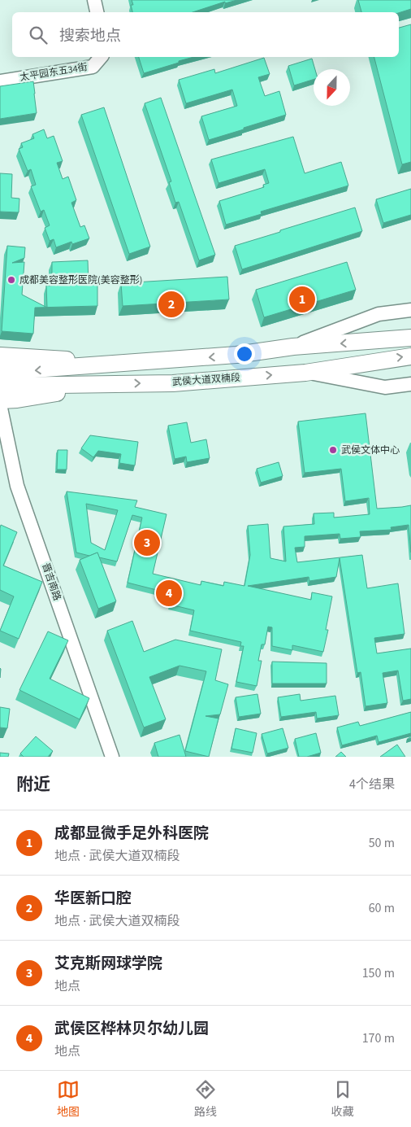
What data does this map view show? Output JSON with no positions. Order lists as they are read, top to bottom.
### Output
{
  "streets": {
    "main road": ["武侯大道双楠段"],
    "street": ["太平园东五34街", "晋吉南路"]
  },
  "places": ["成都美容整形医院(美容整形)", "武侯文体中心"],
  "north": "bottom",
  "page": {
    "search": "搜索地点",
    "pins": [
      "1",
      "2",
      "3",
      "4"
    ],
    "heading": ["附近", "4个结果"],
    "list": [
      {
        "mark": "1",
        "name": "成都显微手足外科医院",
        "note": "地点 · 武侯大道双楠段",
        "value": "50 m"
      },
      {
        "mark": "2",
        "name": "华医新口腔",
        "note": "地点 · 武侯大道双楠段",
        "value": "60 m"
      },
      {
        "mark": "3",
        "name": "艾克斯网球学院",
        "note": "地点",
        "value": "150 m"
      },
      {
        "mark": "4",
        "name": "武侯区桦林贝尔幼儿园",
        "note": "地点",
        "value": "170 m"
      }
    ],
    "nav": ["地图", "路线", "收藏"]
  }
}
